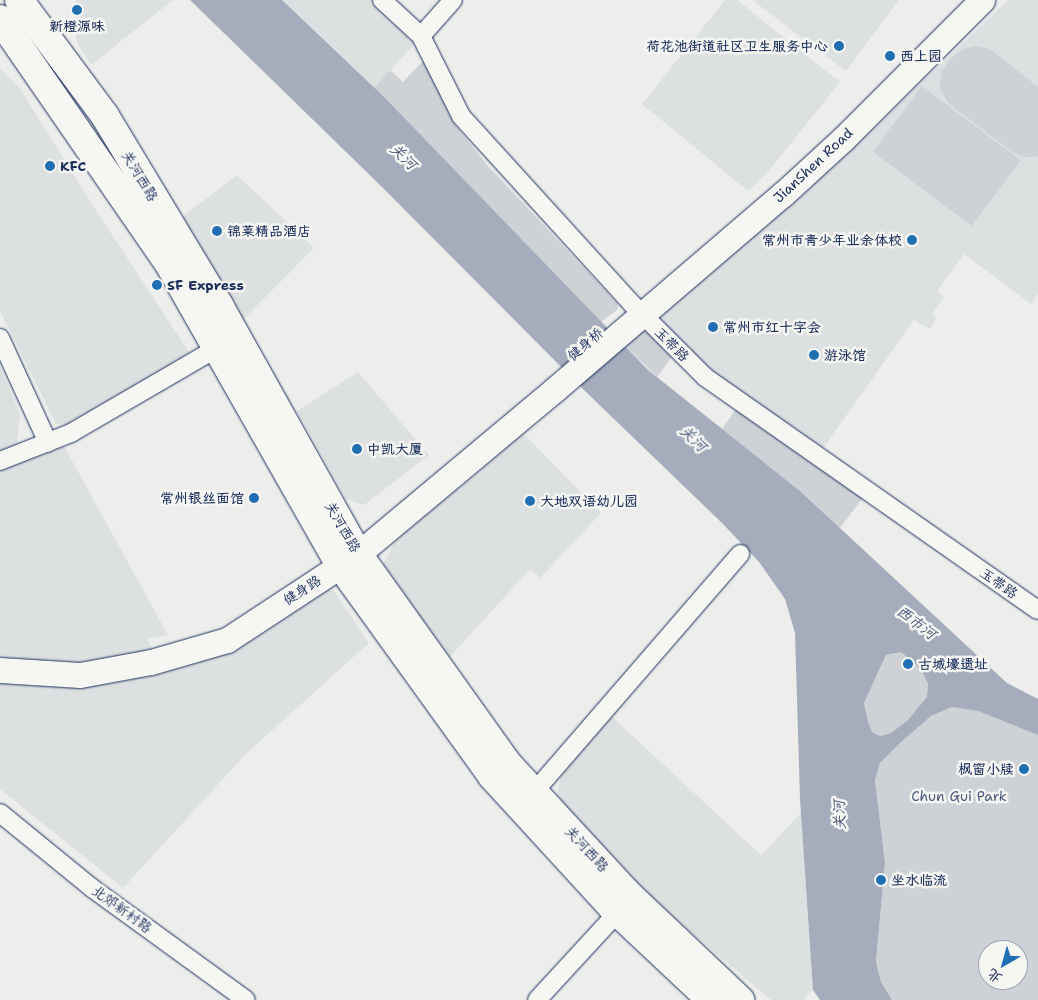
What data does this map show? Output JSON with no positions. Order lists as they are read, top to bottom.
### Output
{
  "streets": {
    "main road": [
      "JianShen Road",
      "关河西路",
      "健身桥",
      "健身路"
    ],
    "street": ["玉带路", "北郊新村路"]
  },
  "crossings": [
    ["JianShen Road", "健身桥"],
    ["JianShen Road", "玉带路"],
    ["关河西路", "健身路"],
    ["健身桥", "玉带路"],
    ["健身桥", "健身路"]
  ],
  "water": ["关河", "西市河"],
  "parks": ["Chun Gui Park"],
  "places": [
    "新橙源味",
    "荷花池街道社区卫生服务中心",
    "西上园",
    "KFC",
    "锦莱精品酒店",
    "常州市青少年业余体校",
    "SF Express",
    "常州市红十字会",
    "游泳馆",
    "中凯大厦",
    "常州银丝面馆",
    "大地双语幼儿园",
    "古城壕遗址",
    "枫窗小牍",
    "坐水临流"
  ],
  "north": "bottom left"
}
